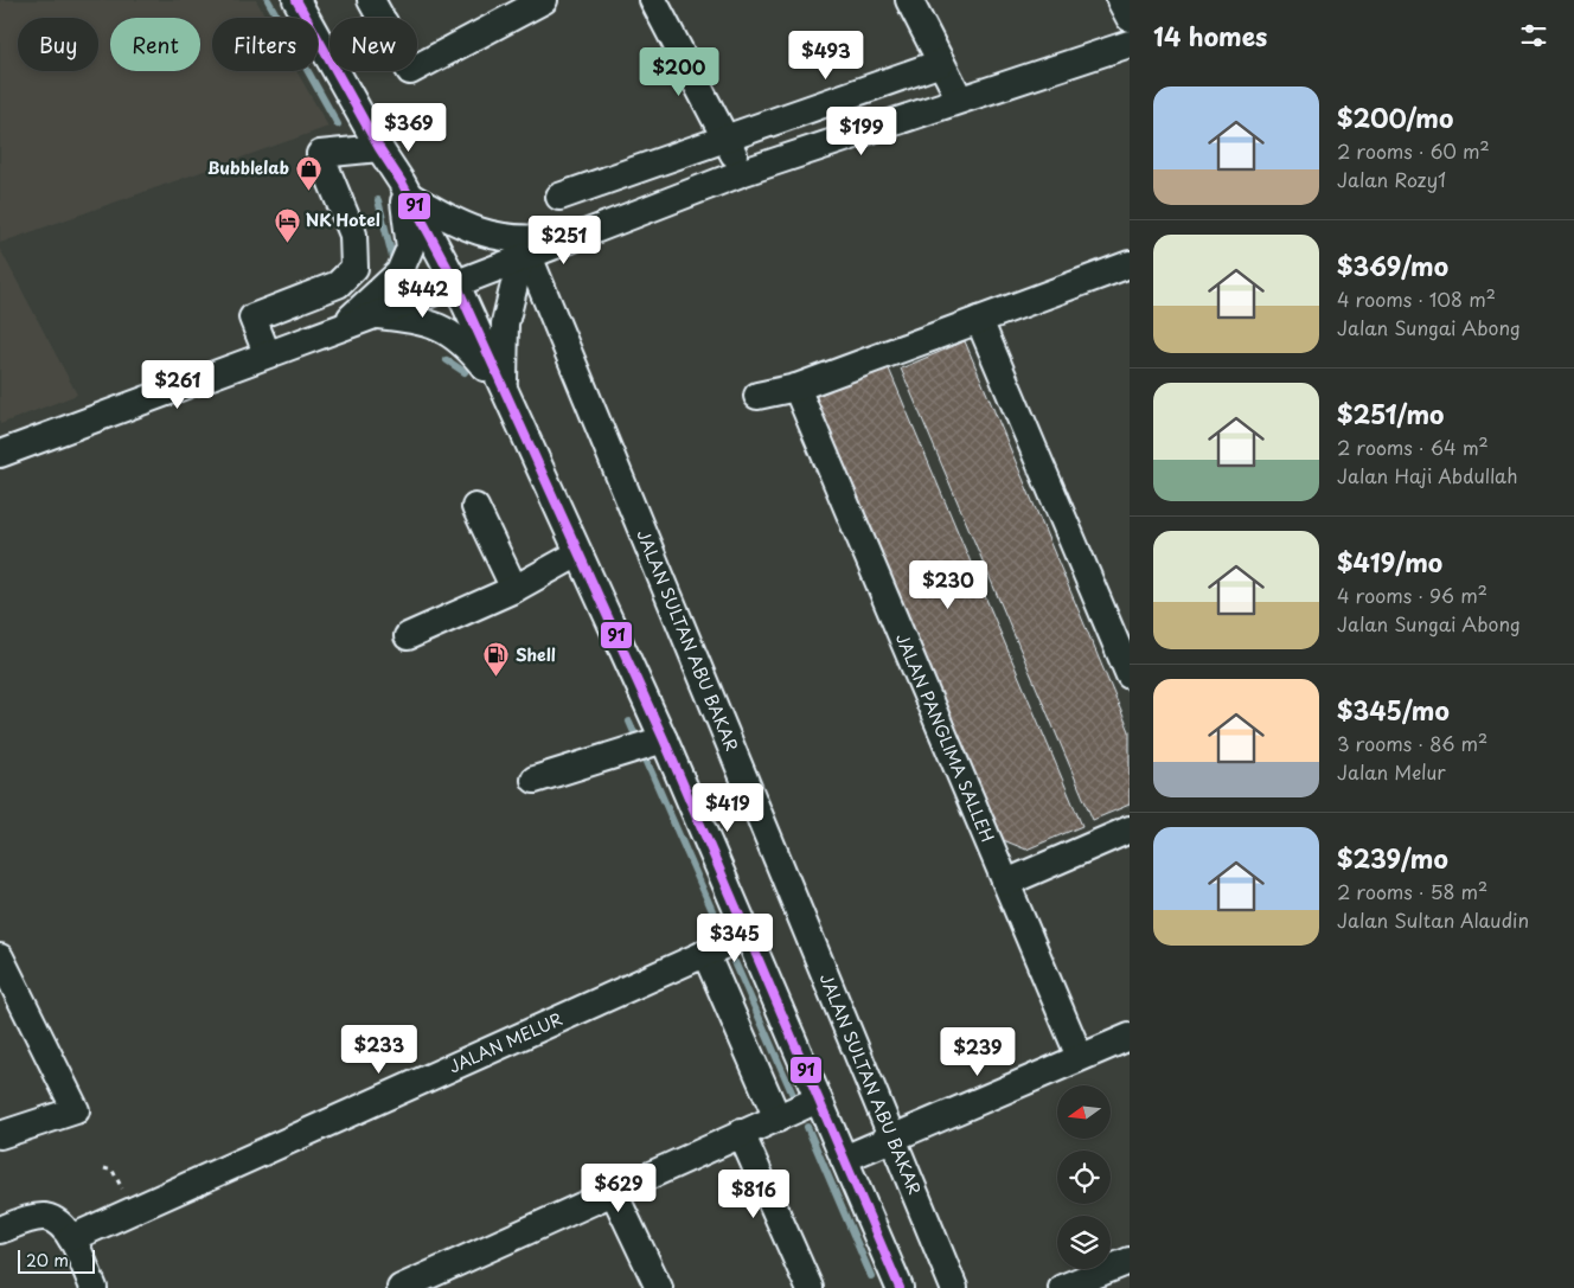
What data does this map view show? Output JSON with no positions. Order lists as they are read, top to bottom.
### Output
{
  "streets": {
    "street": ["JALAN SULTAN ABU BAKAR", "JALAN PANGLIMA SALLEH", "JALAN MELUR"]
  },
  "places": {
    "shop": ["Bubblelab"],
    "hotel": ["NK Hotel"],
    "fuel station": ["Shell"]
  },
  "lines": ["transit line 91"],
  "scale_bar": "20 m",
  "north": "left",
  "page": {
    "heading": "14 homes",
    "chip": [
      "Buy",
      "Rent",
      "Filters",
      "New"
    ],
    "price": [
      "$493",
      "$200",
      "$369",
      "$199",
      "$251",
      "$442",
      "$261",
      "$230",
      "$419",
      "$345",
      "$233",
      "$239",
      "$629",
      "$816"
    ],
    "list": [
      {
        "name": "$200/mo",
        "note": "2 rooms · 60 m² · Jalan Rozy1"
      },
      {
        "name": "$369/mo",
        "note": "4 rooms · 108 m² · Jalan Sungai Abong"
      },
      {
        "name": "$251/mo",
        "note": "2 rooms · 64 m² · Jalan Haji Abdullah"
      },
      {
        "name": "$419/mo",
        "note": "4 rooms · 96 m² · Jalan Sungai Abong"
      },
      {
        "name": "$345/mo",
        "note": "3 rooms · 86 m² · Jalan Melur"
      },
      {
        "name": "$239/mo",
        "note": "2 rooms · 58 m² · Jalan Sultan Alaudin"
      }
    ],
    "scale": "20 m"
  }
}
